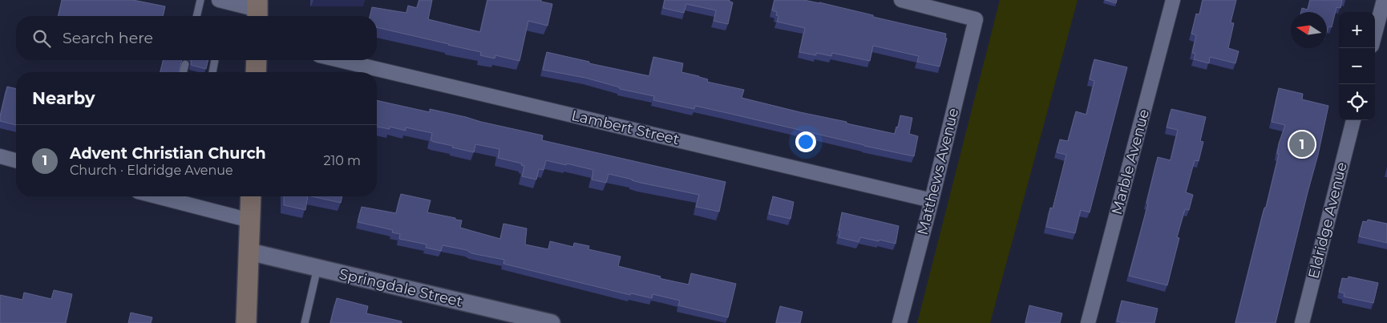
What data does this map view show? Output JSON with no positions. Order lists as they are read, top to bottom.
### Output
{
  "streets": {
    "street": [
      "Lambert Street",
      "Marble Avenue",
      "Matthews Avenue",
      "Eldridge Avenue",
      "Springdale Street"
    ]
  },
  "crossings": [
    ["Lambert Street", "Matthews Avenue"]
  ],
  "north": "left",
  "page": {
    "map_buttons": ["+", "−"],
    "search": "Search here",
    "heading": "Nearby",
    "list": [
      {
        "mark": "1",
        "name": "Advent Christian Church",
        "note": "Church · Eldridge Avenue",
        "value": "210 m"
      }
    ],
    "pins": "1"
  }
}
